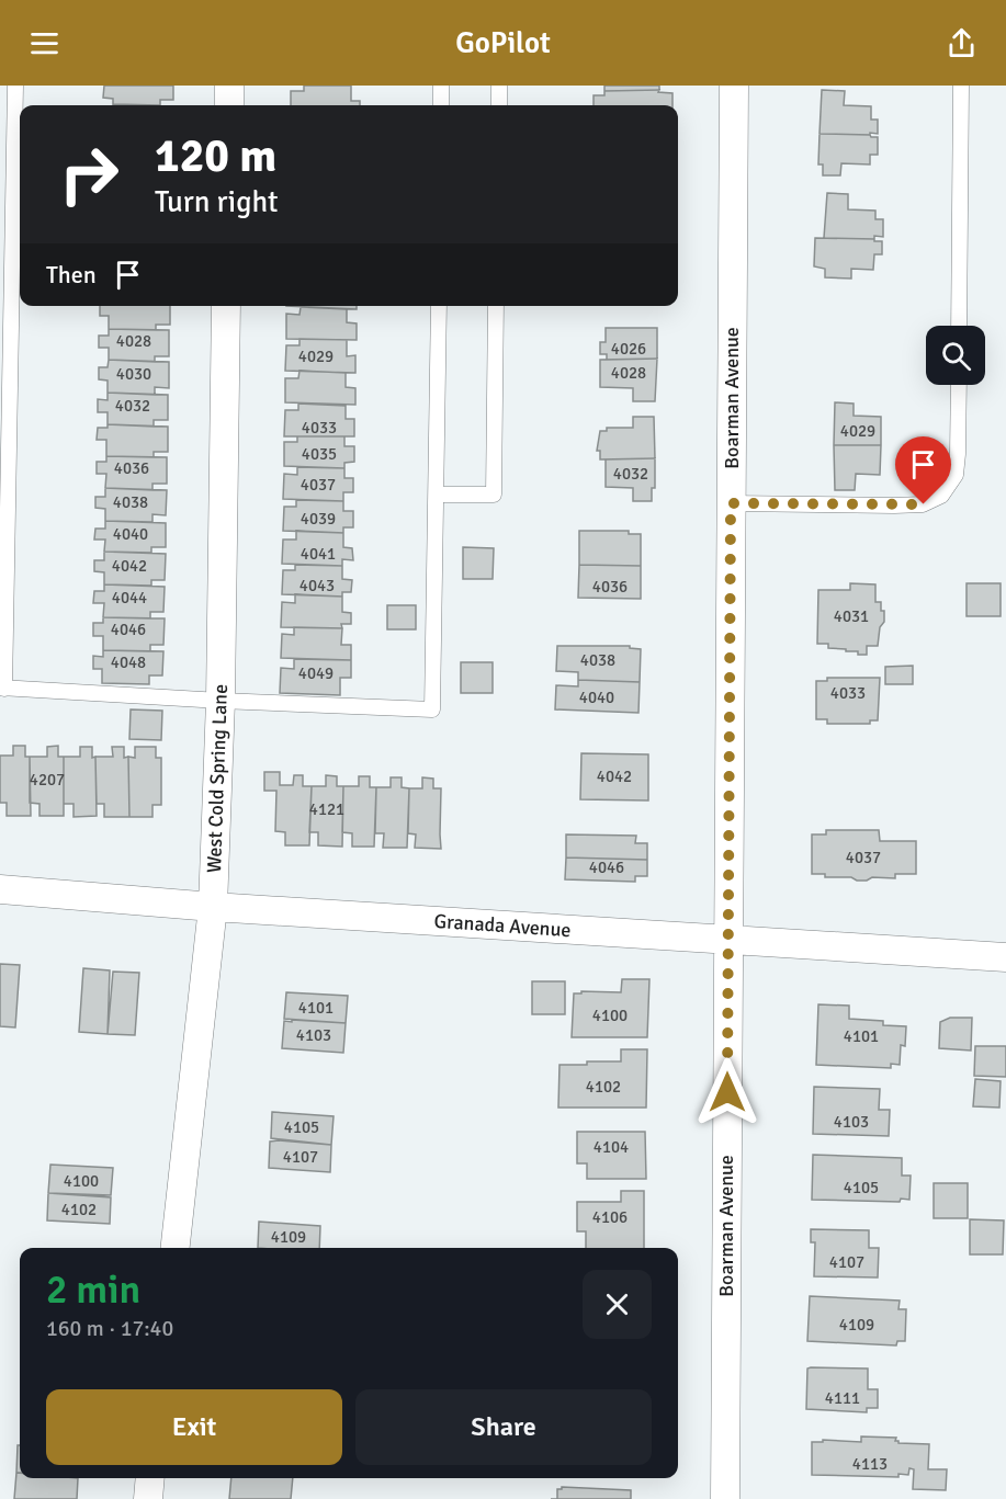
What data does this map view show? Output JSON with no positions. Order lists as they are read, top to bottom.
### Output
{
  "streets": {
    "street": ["Boarman Avenue", "West Cold Spring Lane", "Granada Avenue"]
  },
  "crossings": [
    ["Boarman Avenue", "Granada Avenue"],
    ["West Cold Spring Lane", "Granada Avenue"]
  ],
  "house_numbers": [
    "4028",
    "4026",
    "4029",
    "4028",
    "4030",
    "4032",
    "4033",
    "4029",
    "4035",
    "4036",
    "4032",
    "4037",
    "4038",
    "4039",
    "4040",
    "4041",
    "4042",
    "4043",
    "4036",
    "4044",
    "4031",
    "4046",
    "4038",
    "4048",
    "4049",
    "4033",
    "4040",
    "4042",
    "4207",
    "4121",
    "4037",
    "4046",
    "4101",
    "4100",
    "4103",
    "4101",
    "4102",
    "4103",
    "4105",
    "4104",
    "4107",
    "4100",
    "4105",
    "4102",
    "4106",
    "4109",
    "4107",
    "4109",
    "4111",
    "4113"
  ],
  "page": {
    "header": "GoPilot",
    "turn": ["120 m", "Turn right"],
    "then": "Then",
    "heading": ["2 min", "160 m · 17:40"],
    "buttons": ["Exit", "Share"]
  }
}
